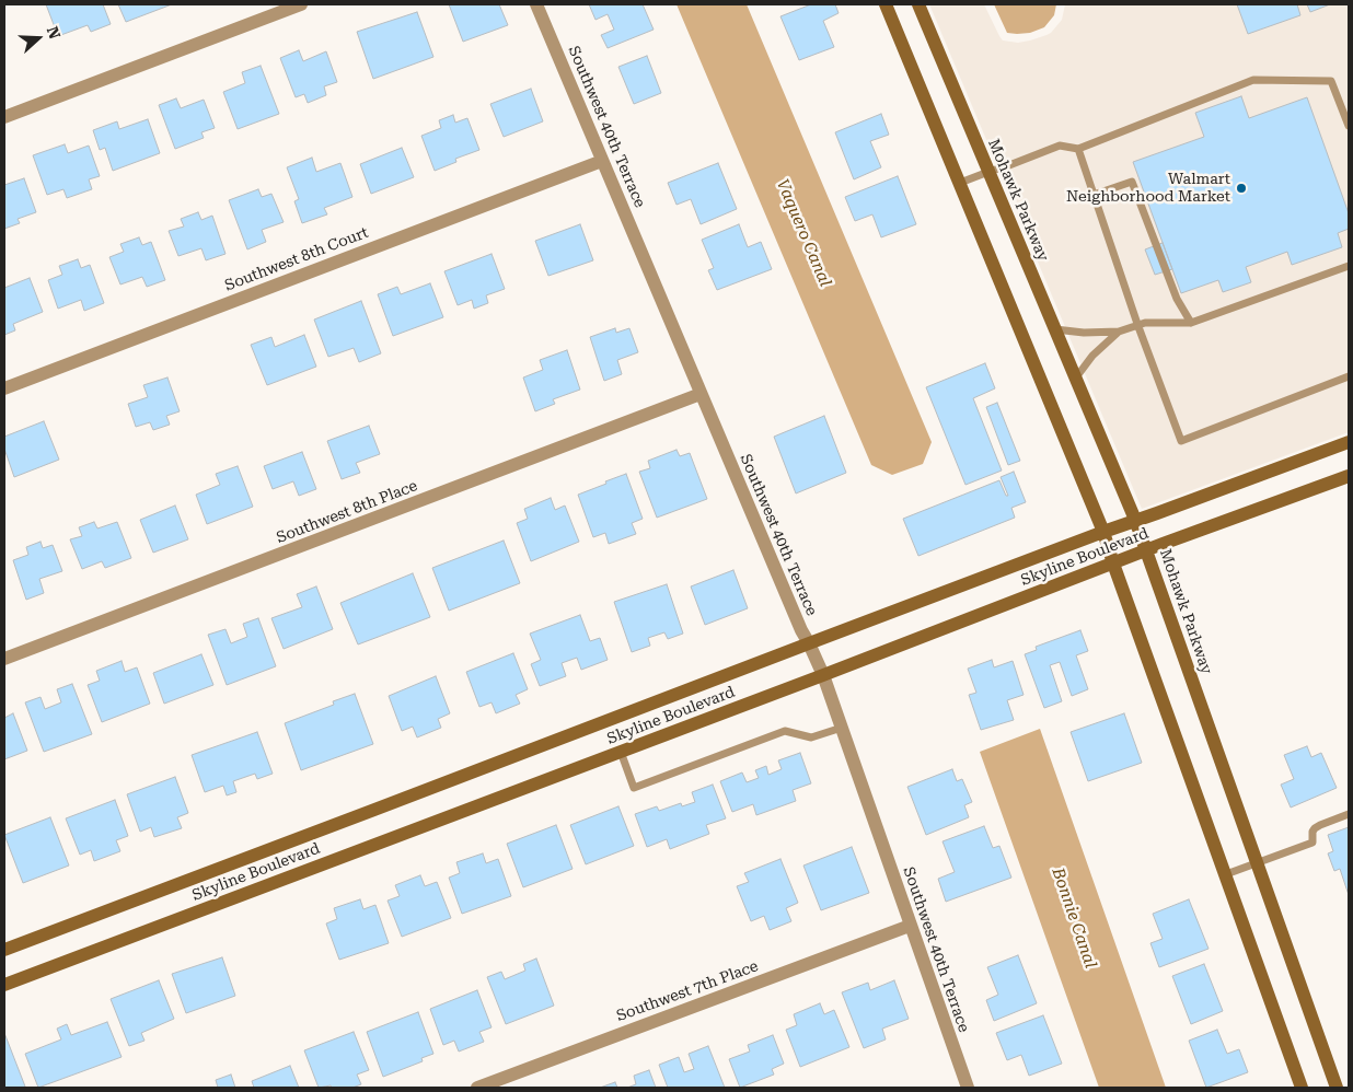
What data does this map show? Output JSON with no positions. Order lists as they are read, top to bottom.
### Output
{
  "streets": {
    "street": [
      "Southwest 40th Terrace",
      "Mohawk Parkway",
      "Southwest 8th Court",
      "Southwest 8th Place",
      "Skyline Boulevard",
      "Southwest 7th Place"
    ]
  },
  "crossings": [
    ["Southwest 40th Terrace", "Southwest 8th Court"],
    ["Southwest 40th Terrace", "Southwest 8th Place"],
    ["Southwest 40th Terrace", "Skyline Boulevard"],
    ["Southwest 40th Terrace", "Southwest 7th Place"],
    ["Mohawk Parkway", "Skyline Boulevard"]
  ],
  "water": ["Vaquero Canal", "Bonnie Canal"],
  "places": ["Walmart Neighborhood Market"],
  "north": "right"
}
